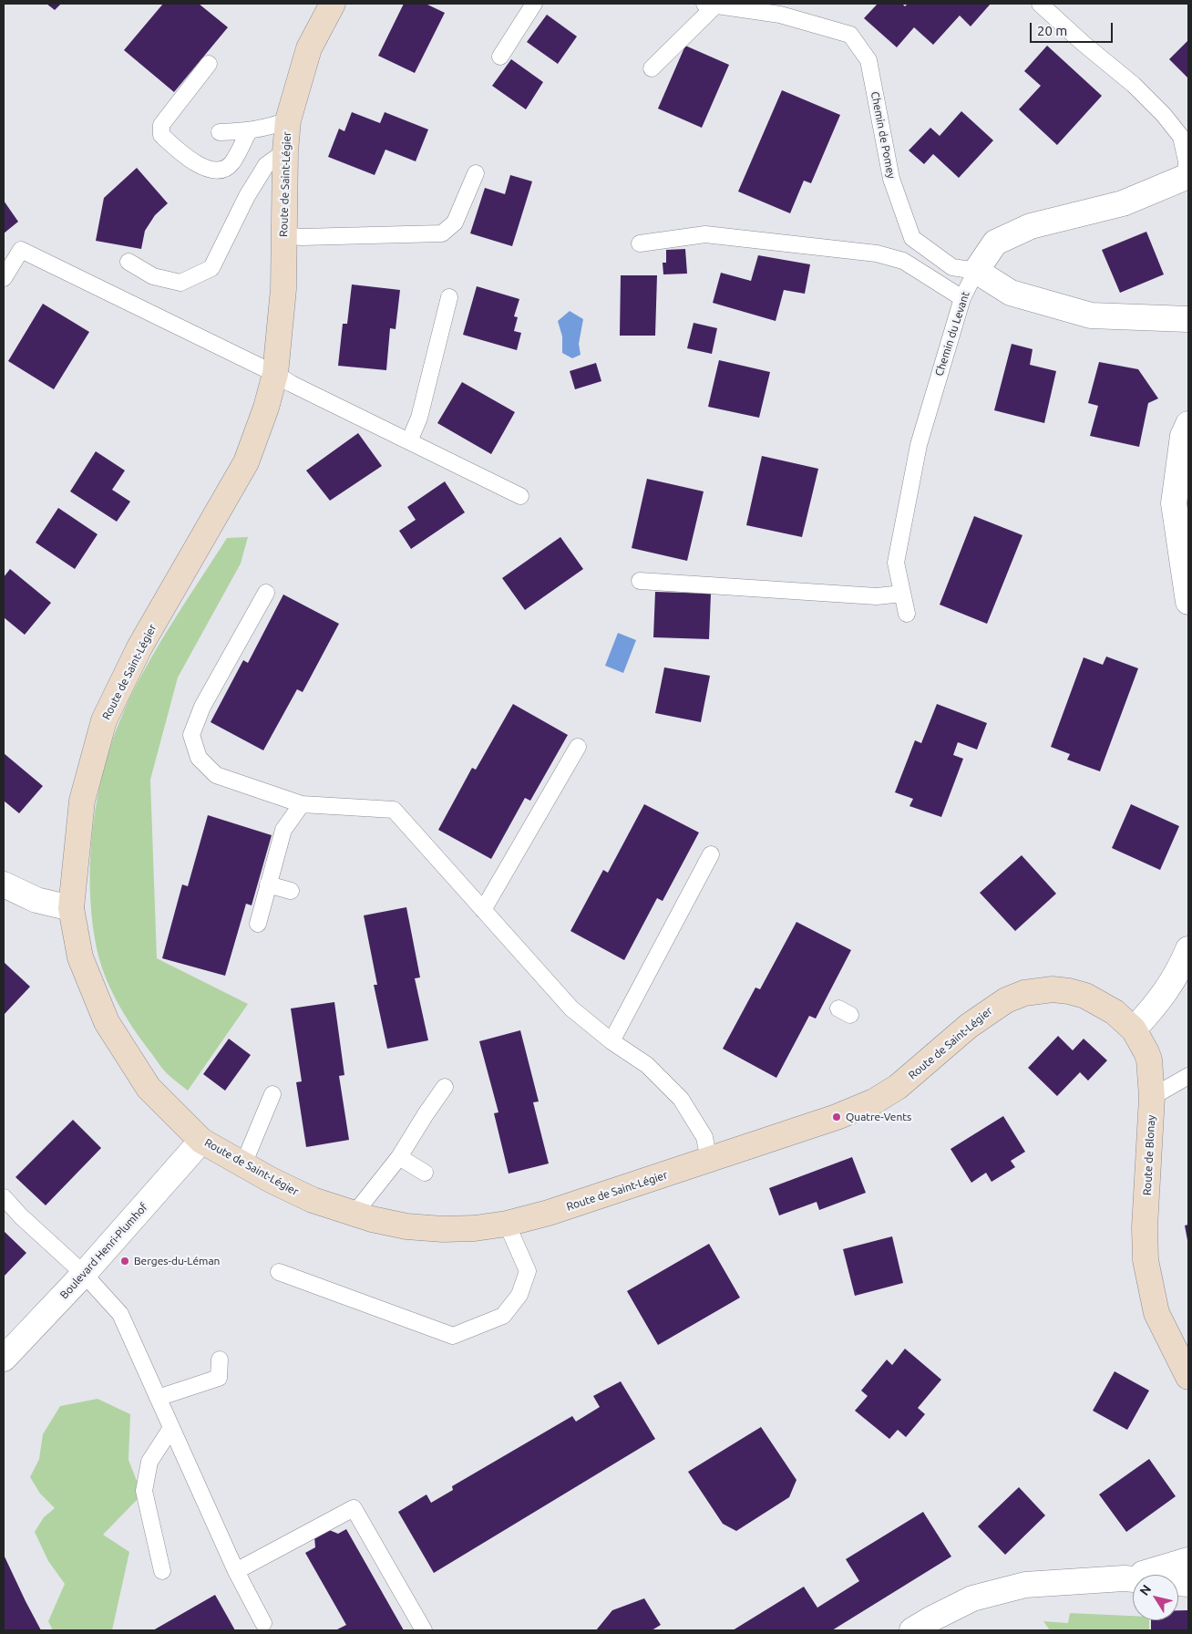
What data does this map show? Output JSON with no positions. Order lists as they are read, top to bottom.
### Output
{
  "streets": {
    "main road": ["Route de Saint-Légier", "Route de Blonay"],
    "street": ["Boulevard Henri-Plumhof"],
    "lane": ["Chemin de Pomey", "Chemin du Levant"]
  },
  "crossings": [
    ["Chemin de Pomey", "Chemin du Levant"],
    ["Route de Saint-Légier", "Route de Blonay"],
    ["Route de Saint-Légier", "Boulevard Henri-Plumhof"]
  ],
  "places": ["Quatre-Vents", "Berges-du-Léman"],
  "scale_bar": "20 m",
  "north": "top left"
}
